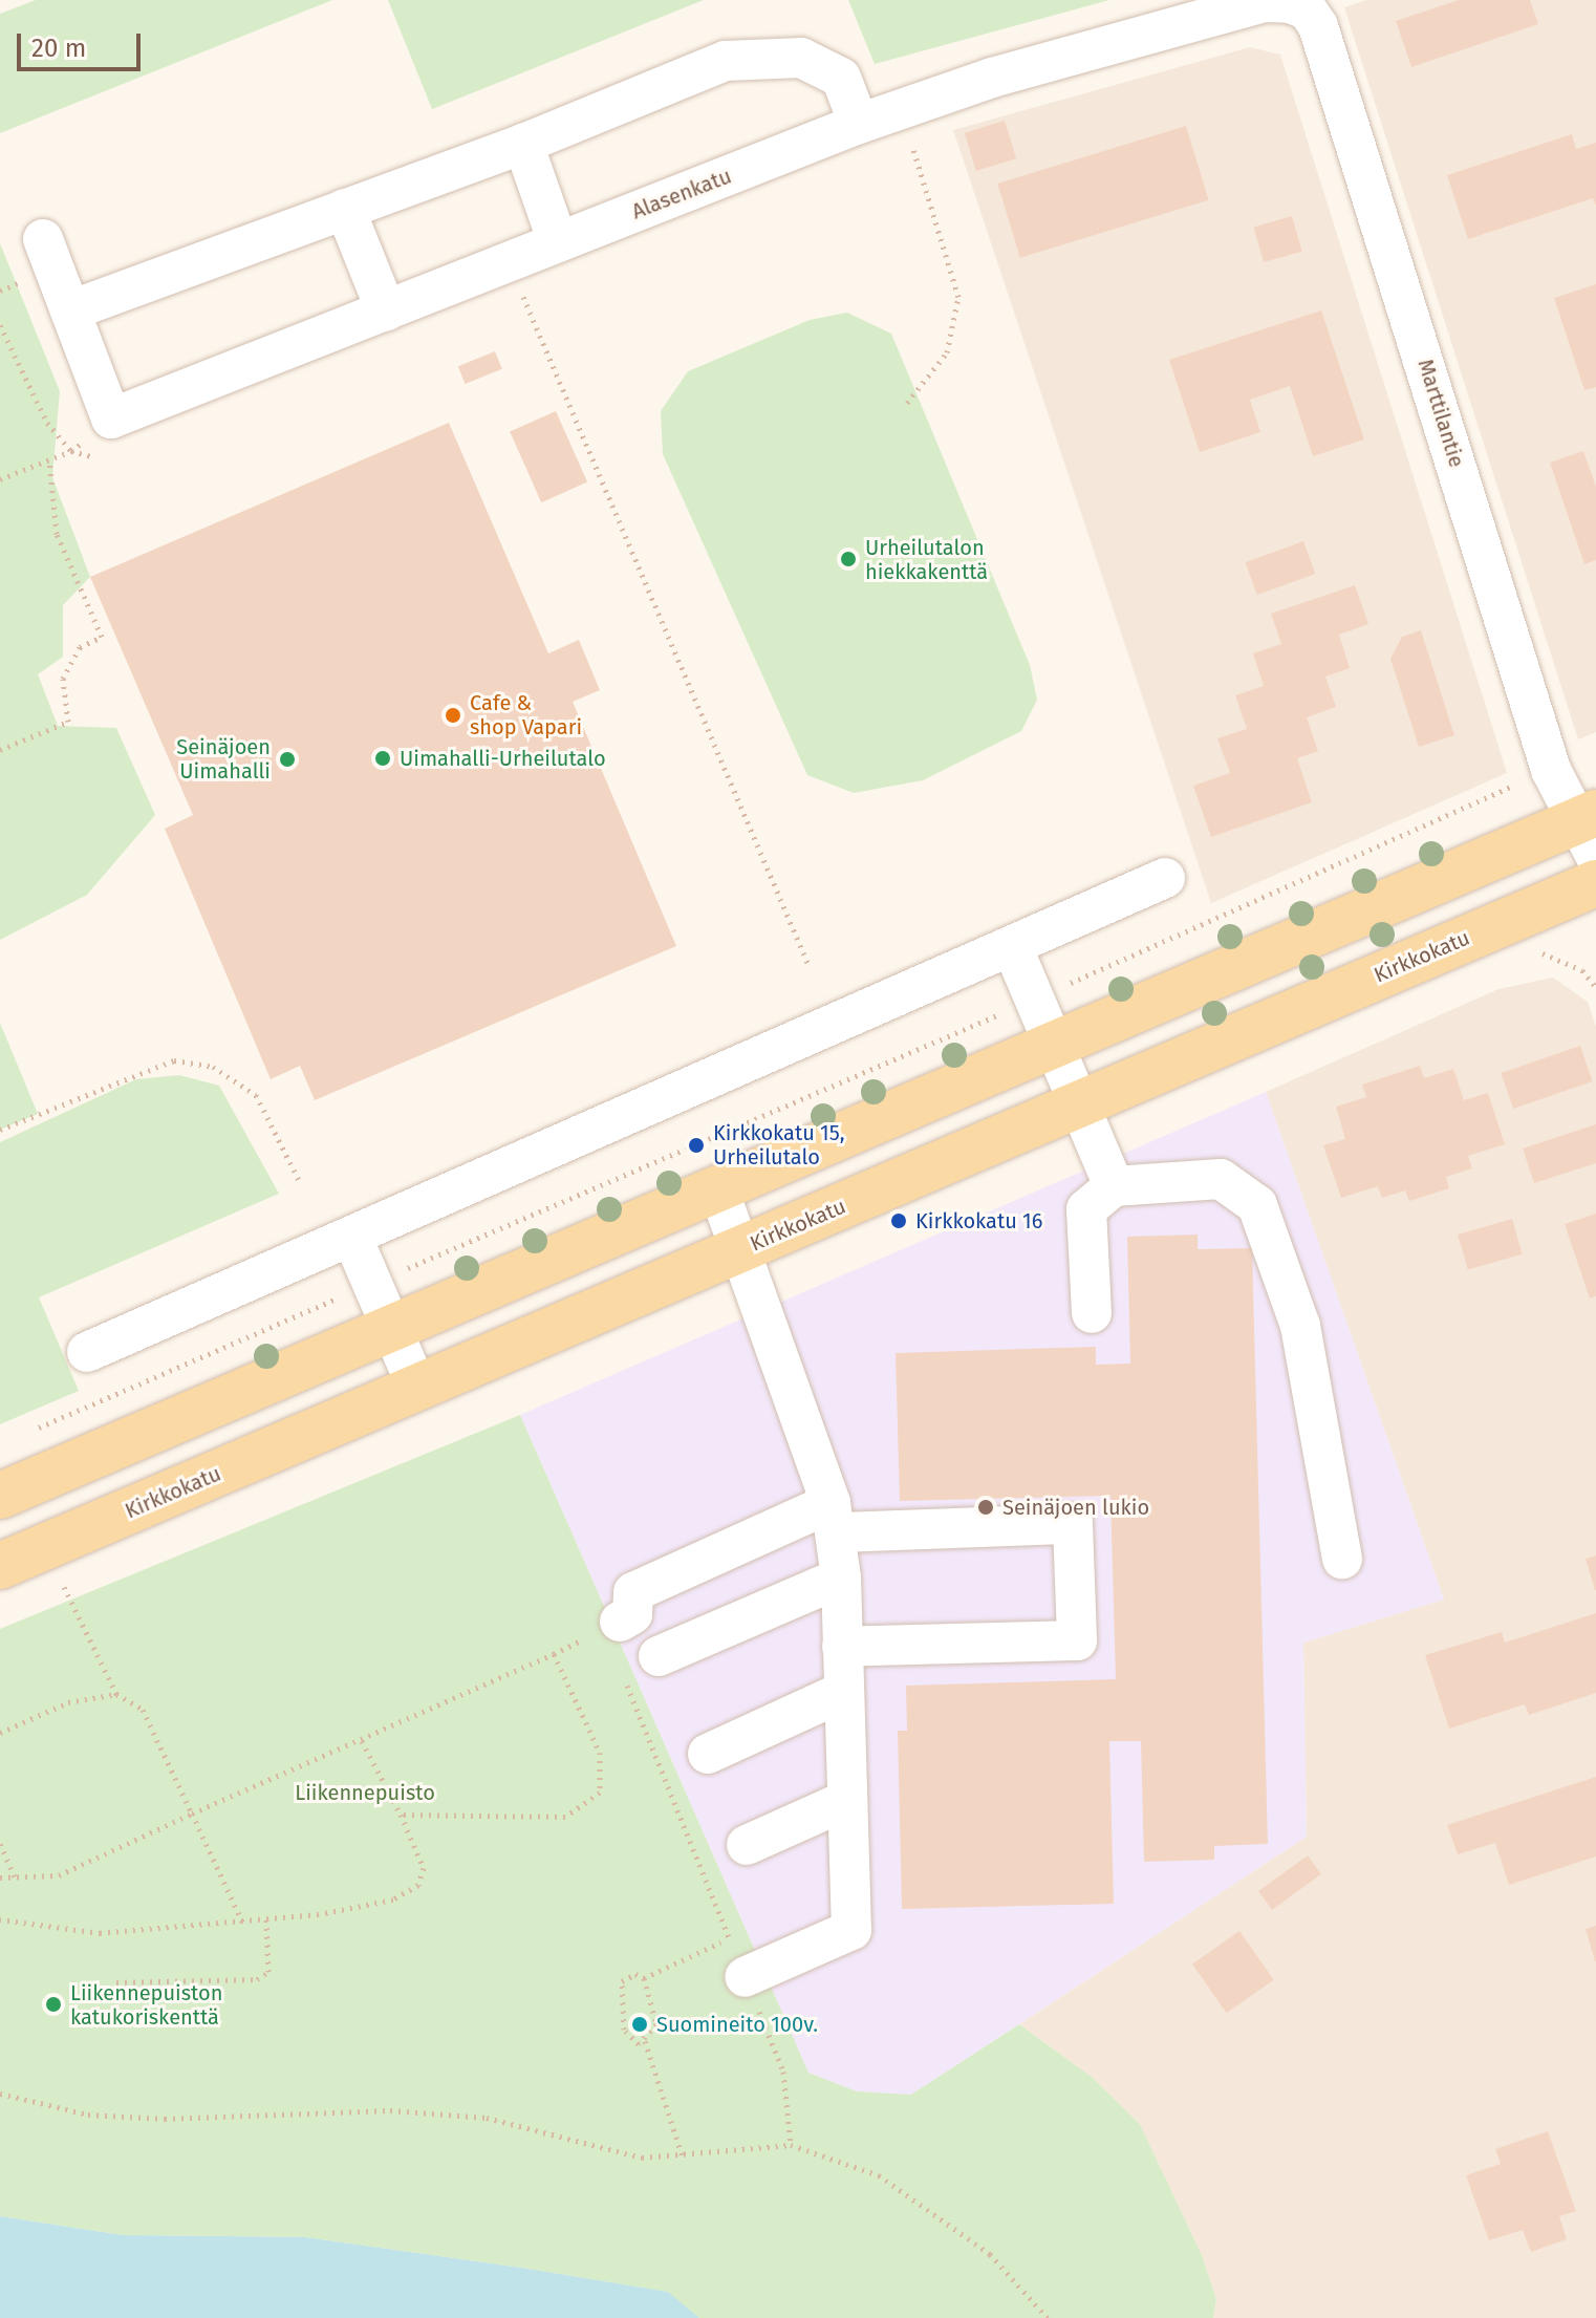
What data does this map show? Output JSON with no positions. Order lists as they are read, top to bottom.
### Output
{
  "streets": {
    "main road": ["Kirkkokatu"],
    "street": ["Alasenkatu", "Marttilantie"]
  },
  "crossings": [
    ["Alasenkatu", "Marttilantie"]
  ],
  "parks": ["Liikennepuisto"],
  "places": [
    "Urheilutalon hiekkakenttä",
    "Cafe & shop Vapari",
    "Uimahalli-Urheilutalo",
    "Seinäjoen Uimahalli",
    "Kirkkokatu 15, Urheilutalo",
    "Kirkkokatu 16",
    "Seinäjoen lukio",
    "Liikennepuiston katukoriskenttä",
    "Suomineito 100v."
  ],
  "scale_bar": "20 m"
}
